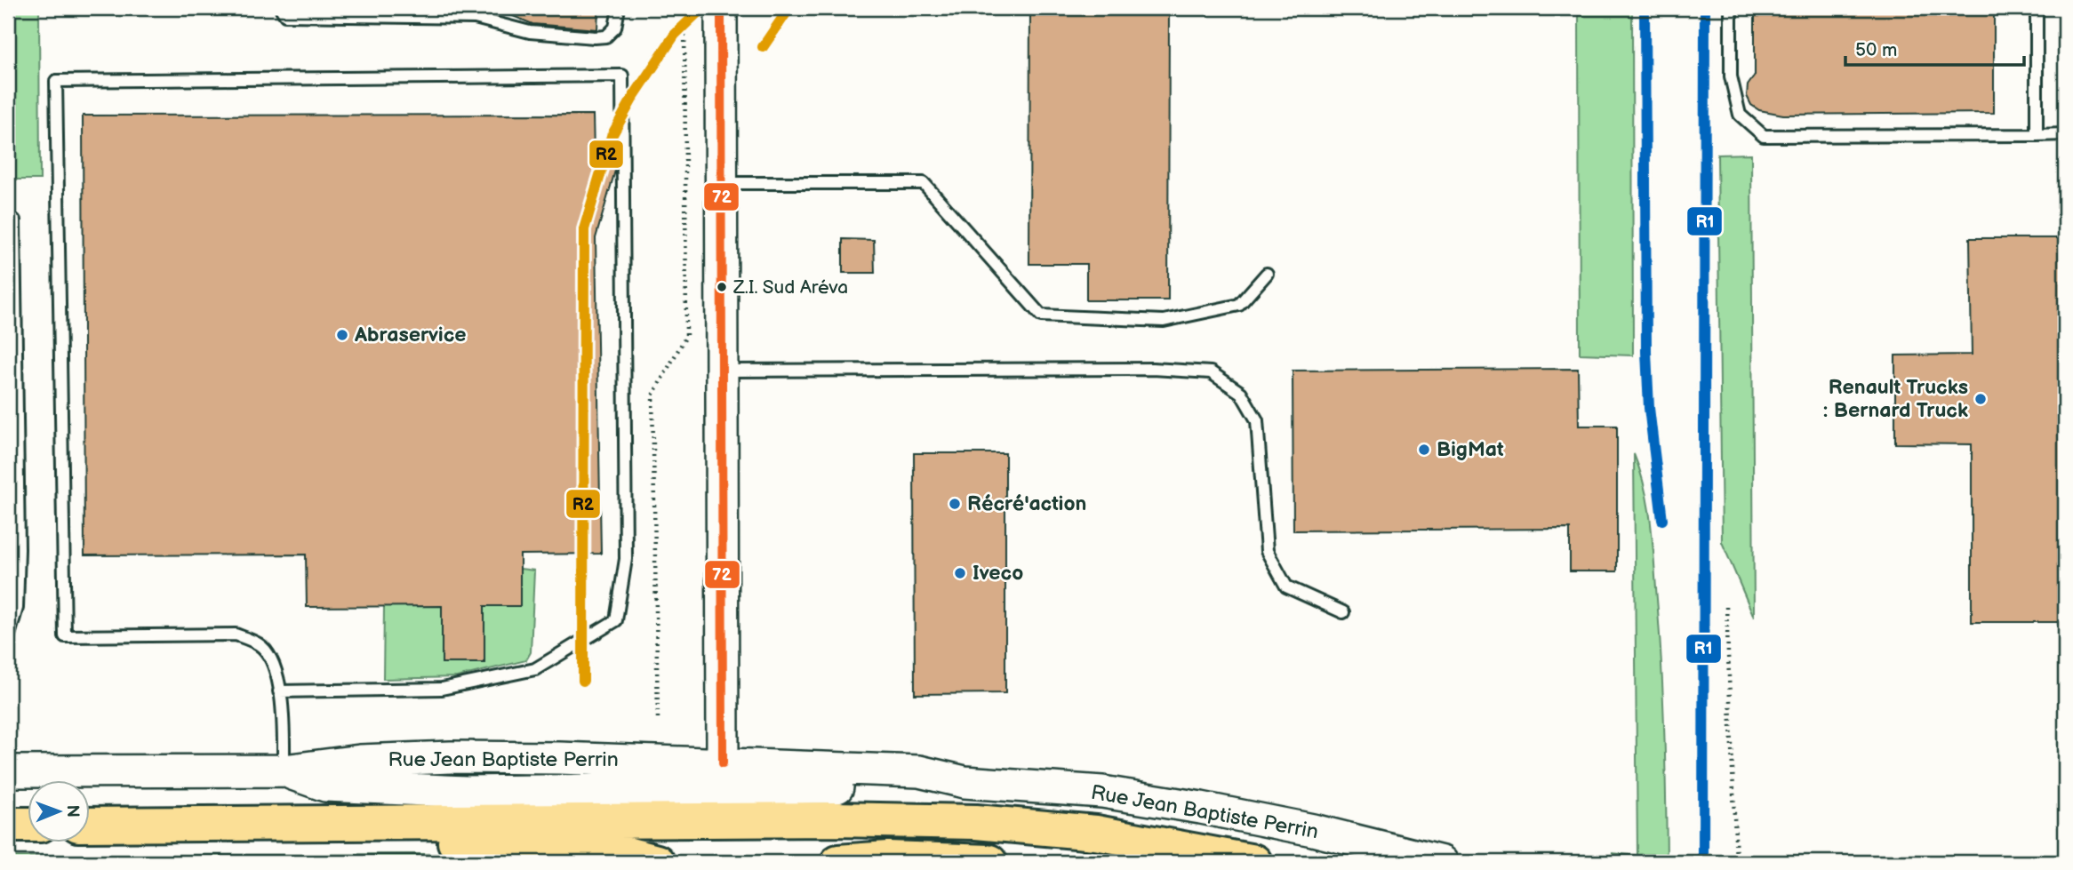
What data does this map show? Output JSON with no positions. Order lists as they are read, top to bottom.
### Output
{
  "streets": {
    "main road": ["Rue Jean Baptiste Perrin"]
  },
  "places": [
    "Z.I. Sud Aréva",
    "Abraservice",
    "Renault Trucks : Bernard Truck",
    "BigMat",
    "Récré'action",
    "Iveco"
  ],
  "lines": ["transit line R1", "transit line R2", "transit line 72"],
  "scale_bar": "50 m",
  "north": "right"
}
